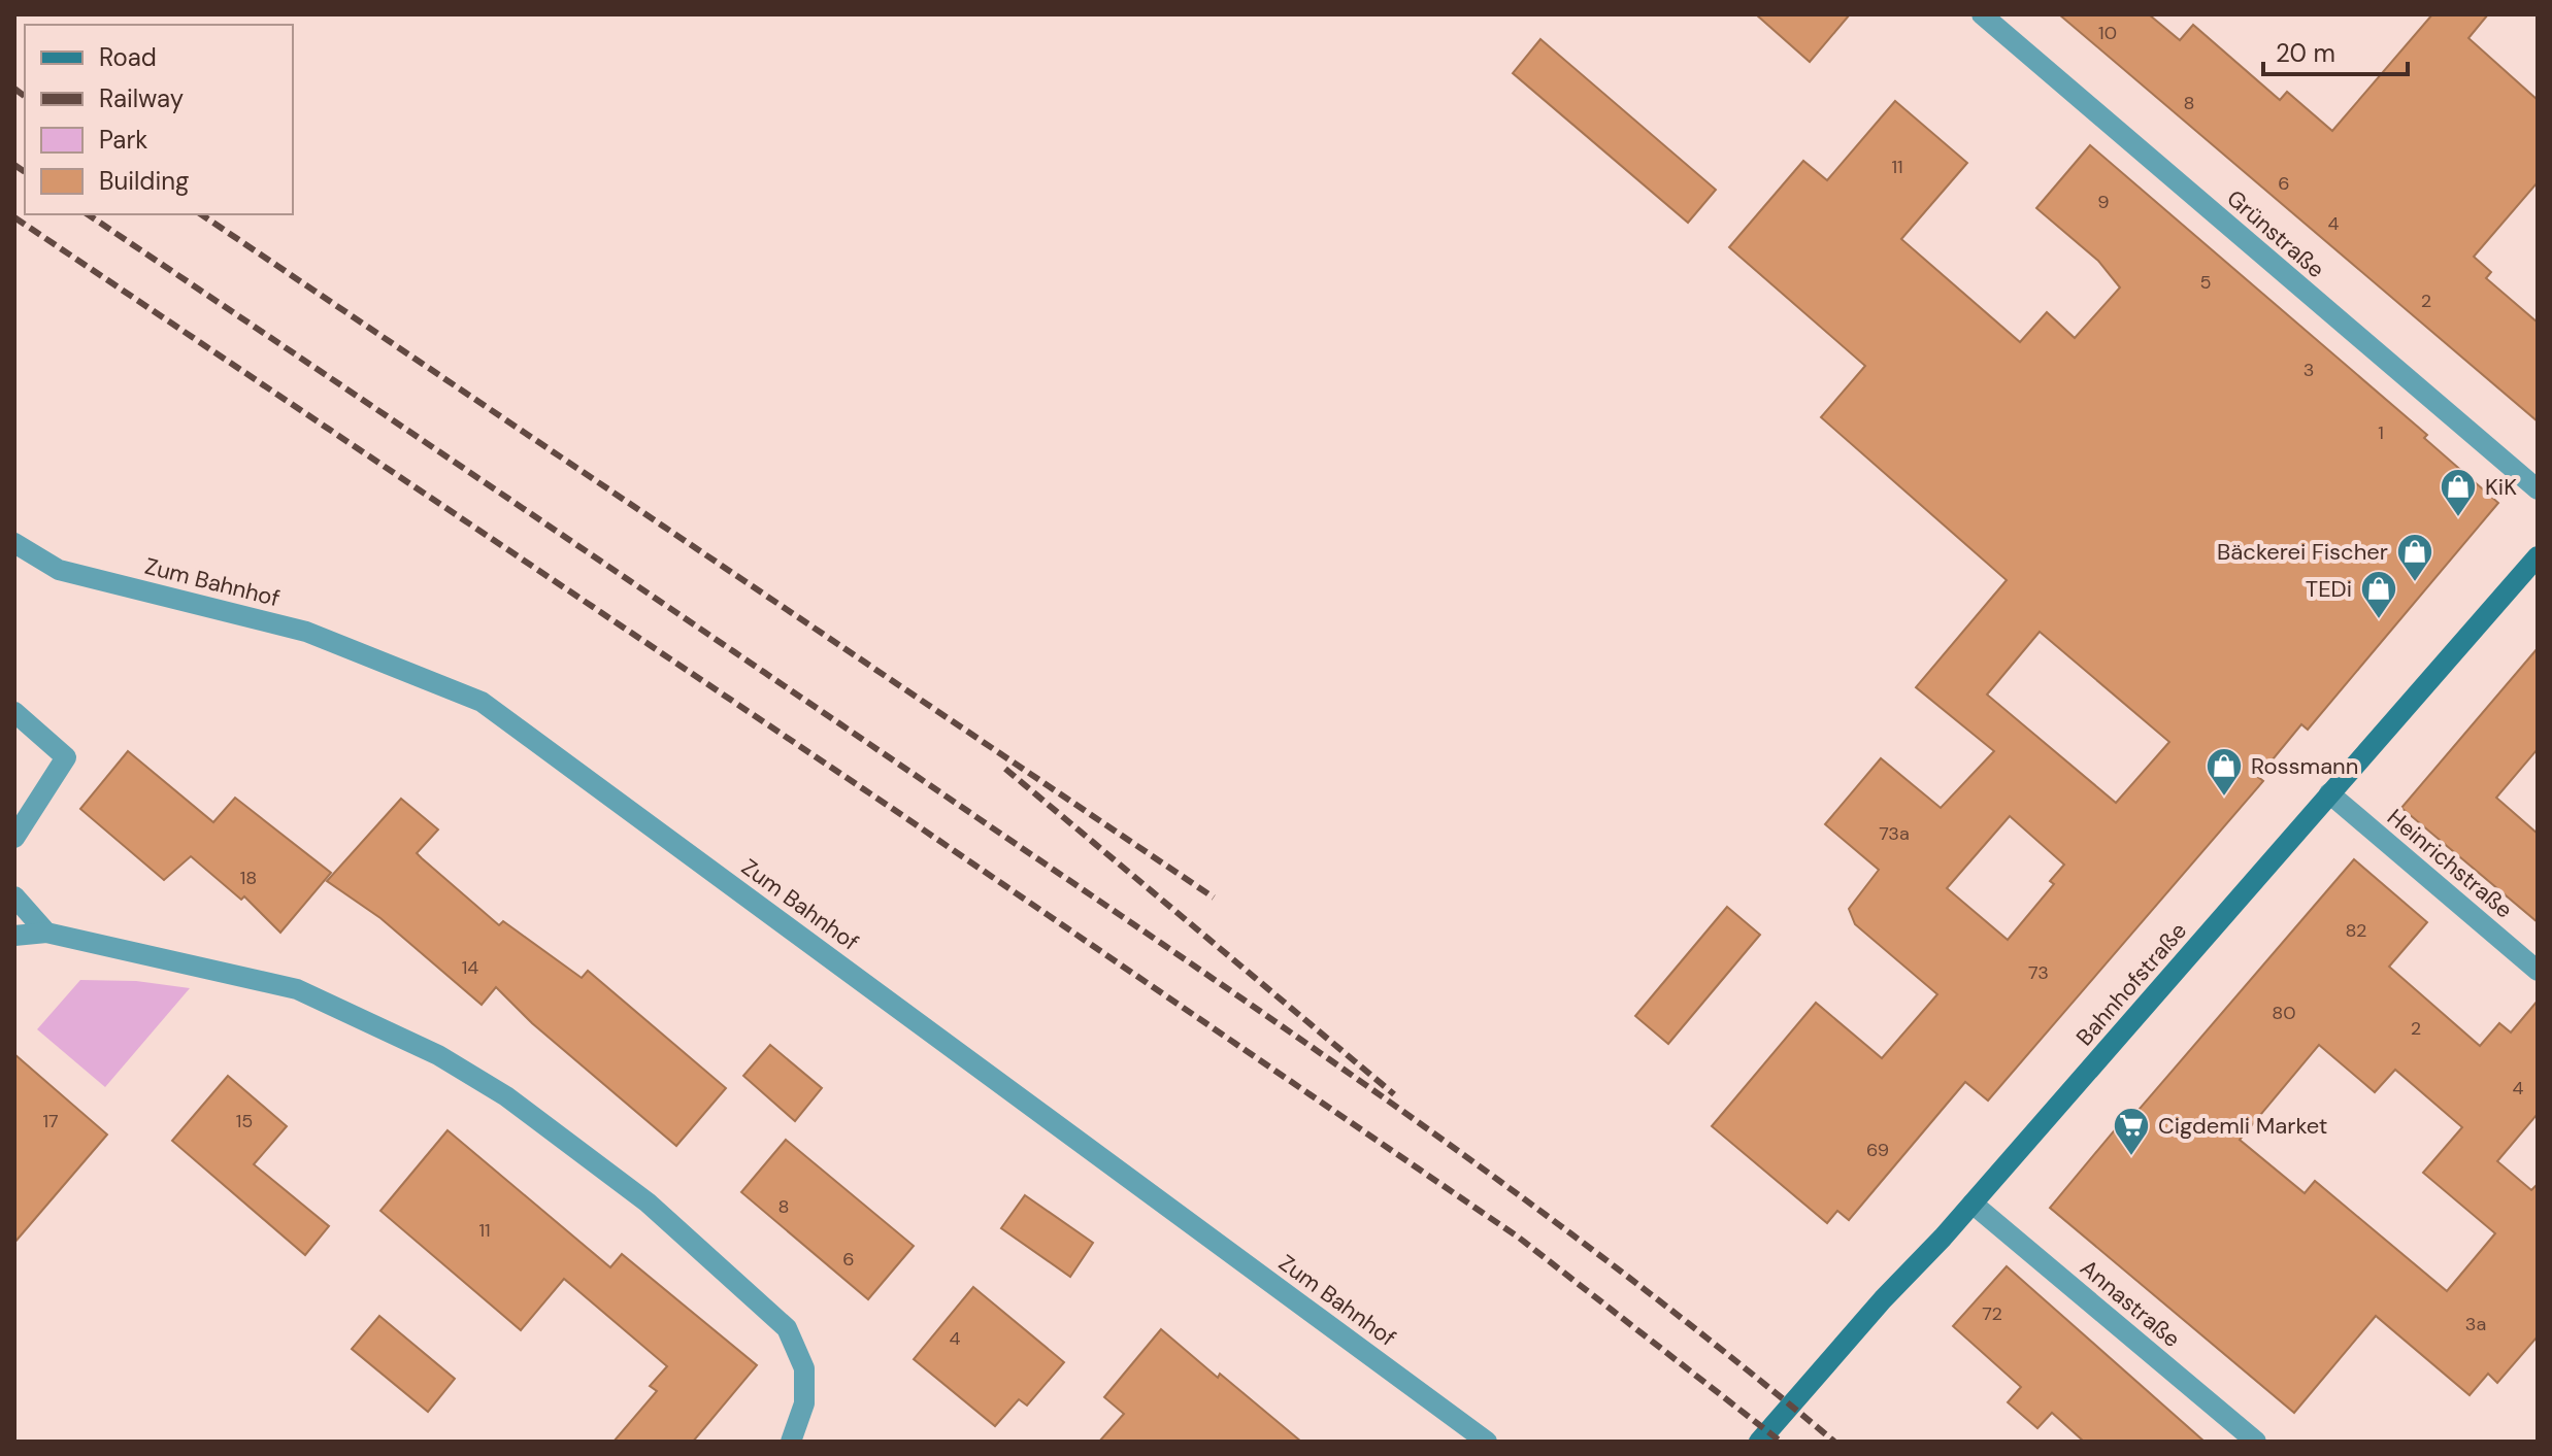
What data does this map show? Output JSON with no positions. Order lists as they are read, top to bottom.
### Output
{
  "streets": {
    "street": [
      "Grünstraße",
      "Zum Bahnhof",
      "Heinrichstraße",
      "Bahnhofstraße",
      "Annastraße"
    ]
  },
  "crossings": [
    ["Heinrichstraße", "Bahnhofstraße"],
    ["Bahnhofstraße", "Annastraße"]
  ],
  "places": {
    "shop": [
      "KiK",
      "Bäckerei Fischer",
      "TEDi",
      "Rossmann"
    ],
    "supermarket": ["Cigdemli Market"]
  },
  "house_numbers": [
    "10",
    "8",
    "11",
    "6",
    "9",
    "4",
    "5",
    "2",
    "3",
    "1",
    "73a",
    "18",
    "82",
    "14",
    "73",
    "80",
    "2",
    "4",
    "17",
    "15",
    "69",
    "8",
    "11",
    "6",
    "72",
    "3a",
    "4"
  ],
  "legend": [
    "Road",
    "Railway",
    "Park",
    "Building"
  ],
  "scale_bar": "20 m"
}
